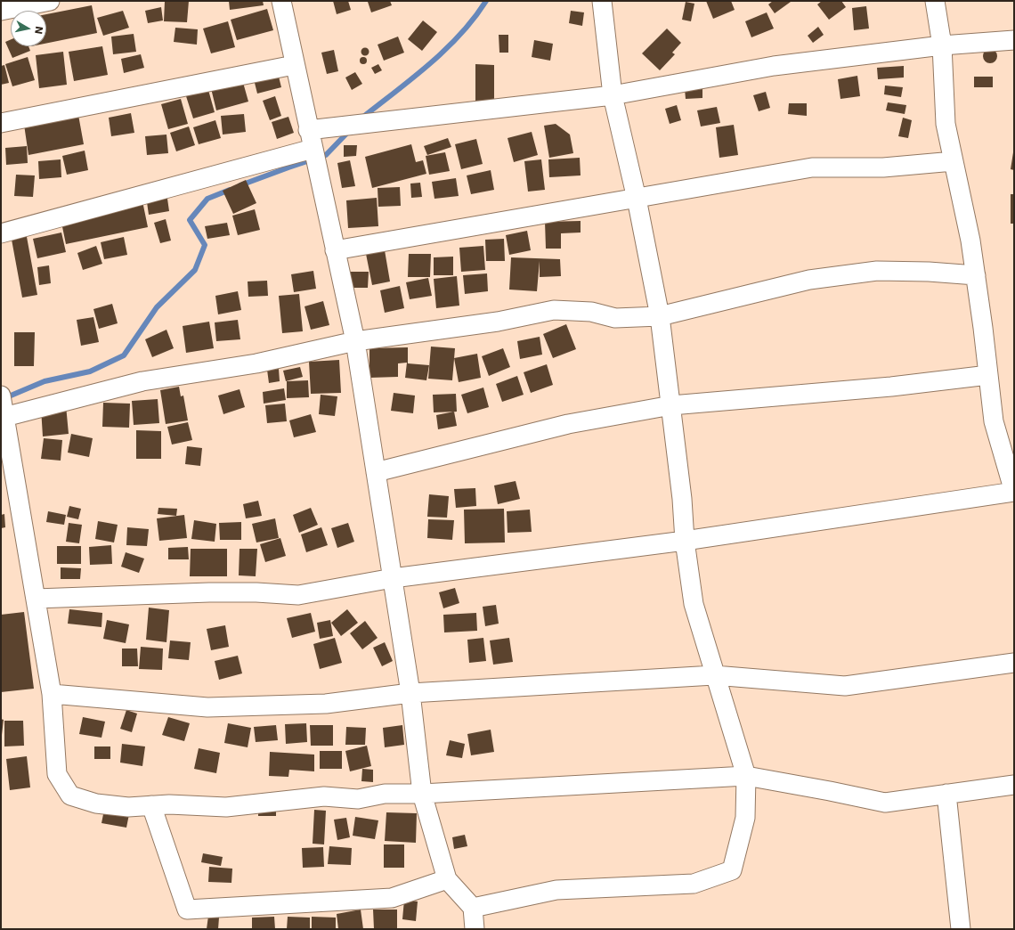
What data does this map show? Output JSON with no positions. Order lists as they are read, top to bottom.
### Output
{
  "north": "right"
}
